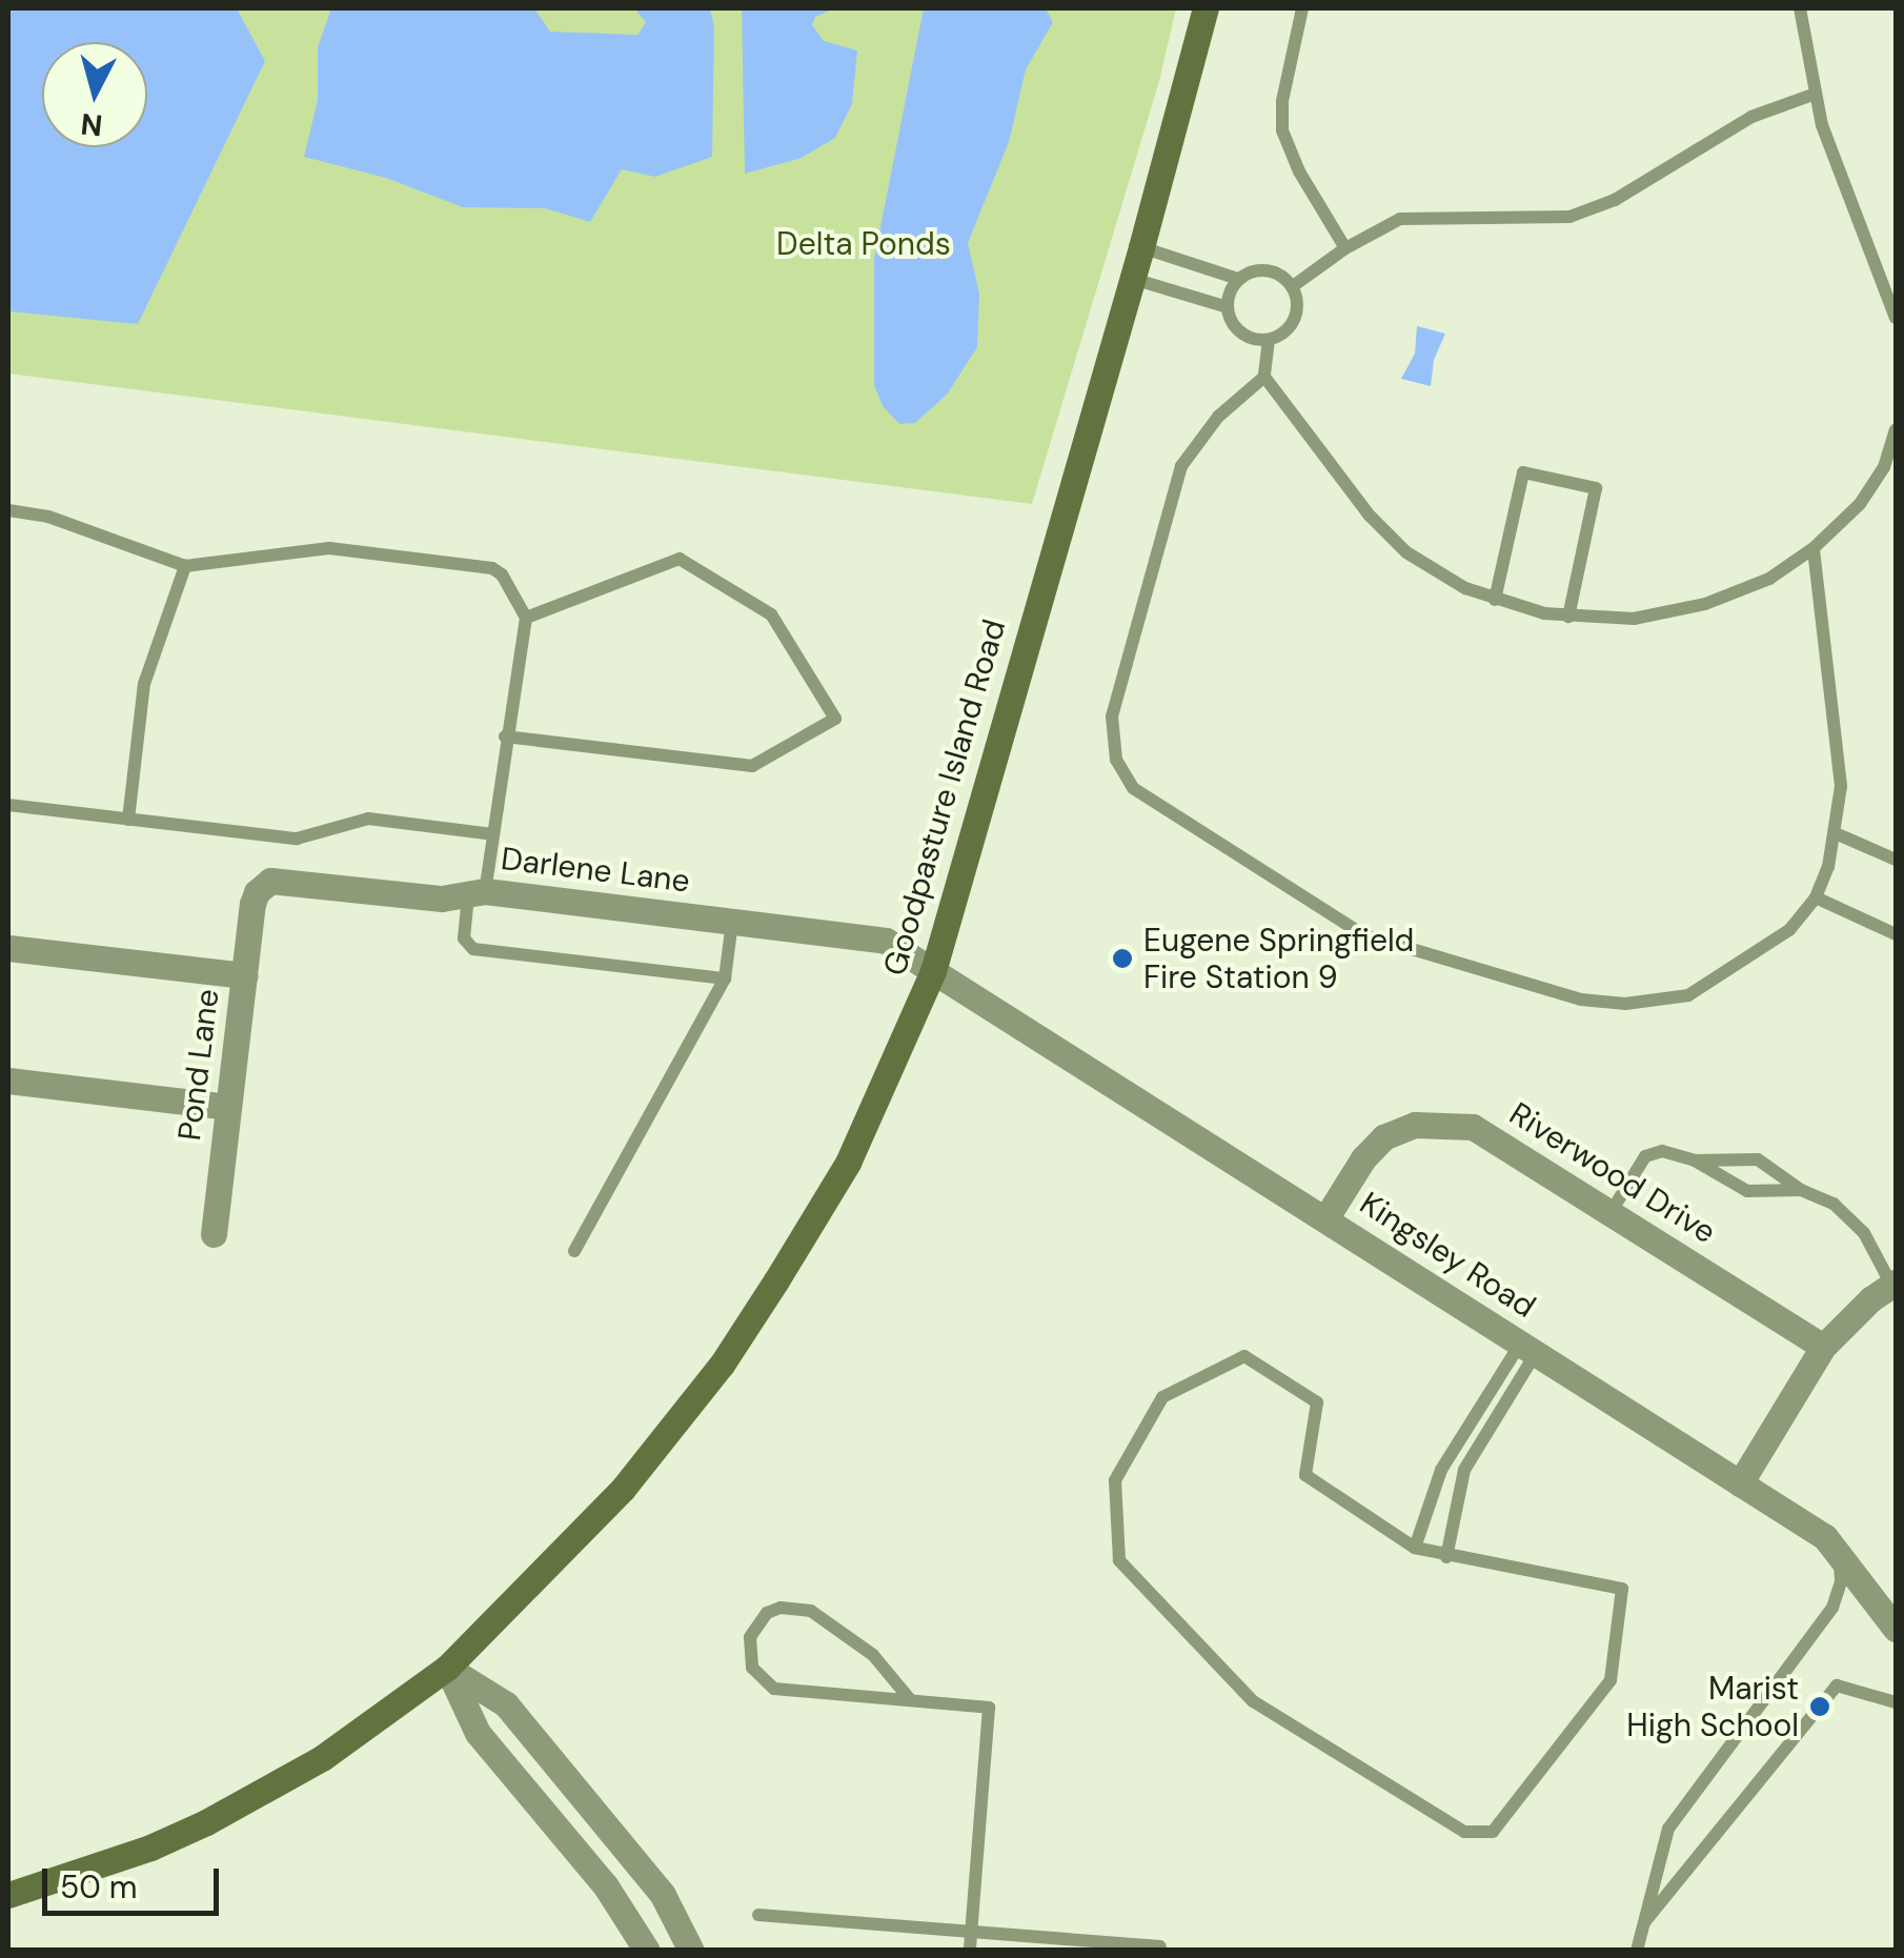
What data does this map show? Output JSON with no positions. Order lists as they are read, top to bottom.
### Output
{
  "streets": {
    "main road": ["Goodpasture Island Road"],
    "street": [
      "Darlene Lane",
      "Pond Lane",
      "Riverwood Drive",
      "Kingsley Road"
    ]
  },
  "crossings": [
    ["Goodpasture Island Road", "Darlene Lane"],
    ["Goodpasture Island Road", "Kingsley Road"],
    ["Darlene Lane", "Pond Lane"],
    ["Darlene Lane", "Kingsley Road"],
    ["Riverwood Drive", "Kingsley Road"]
  ],
  "parks": ["Delta Ponds"],
  "places": ["Eugene Springfield Fire Station 9", "Marist High School"],
  "scale_bar": "50 m",
  "north": "bottom"
}
